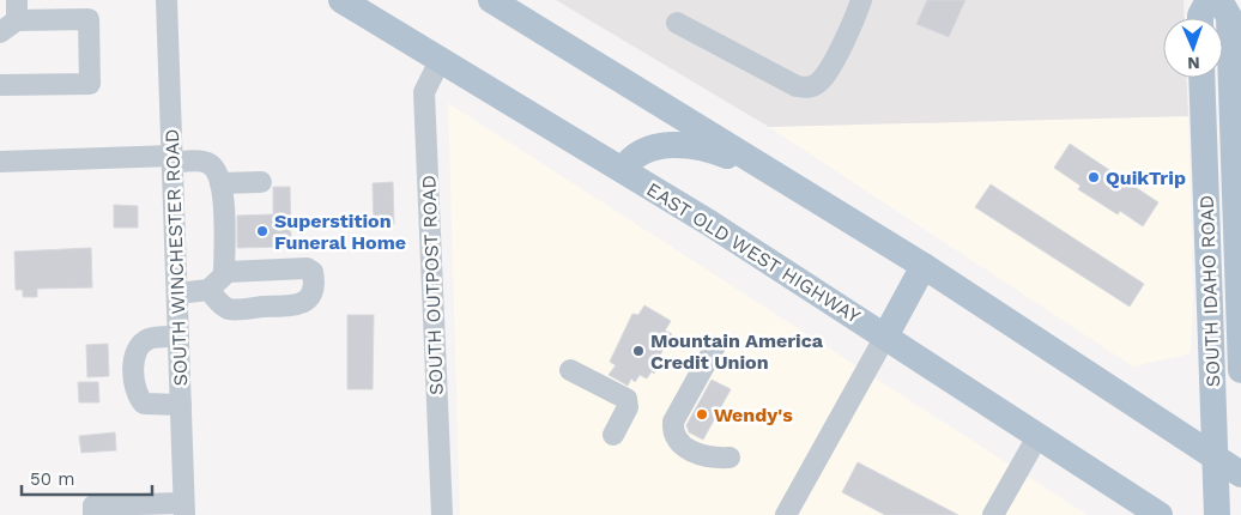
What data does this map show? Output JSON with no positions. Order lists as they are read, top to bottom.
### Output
{
  "streets": {
    "main road": ["EAST OLD WEST HIGHWAY", "SOUTH IDAHO ROAD"],
    "street": ["SOUTH WINCHESTER ROAD", "SOUTH OUTPOST ROAD"]
  },
  "crossings": [
    ["EAST OLD WEST HIGHWAY", "SOUTH OUTPOST ROAD"]
  ],
  "places": [
    "QuikTrip",
    "Superstition Funeral Home",
    "Mountain America Credit Union",
    "Wendy's"
  ],
  "scale_bar": "50 m",
  "north": "bottom"
}
